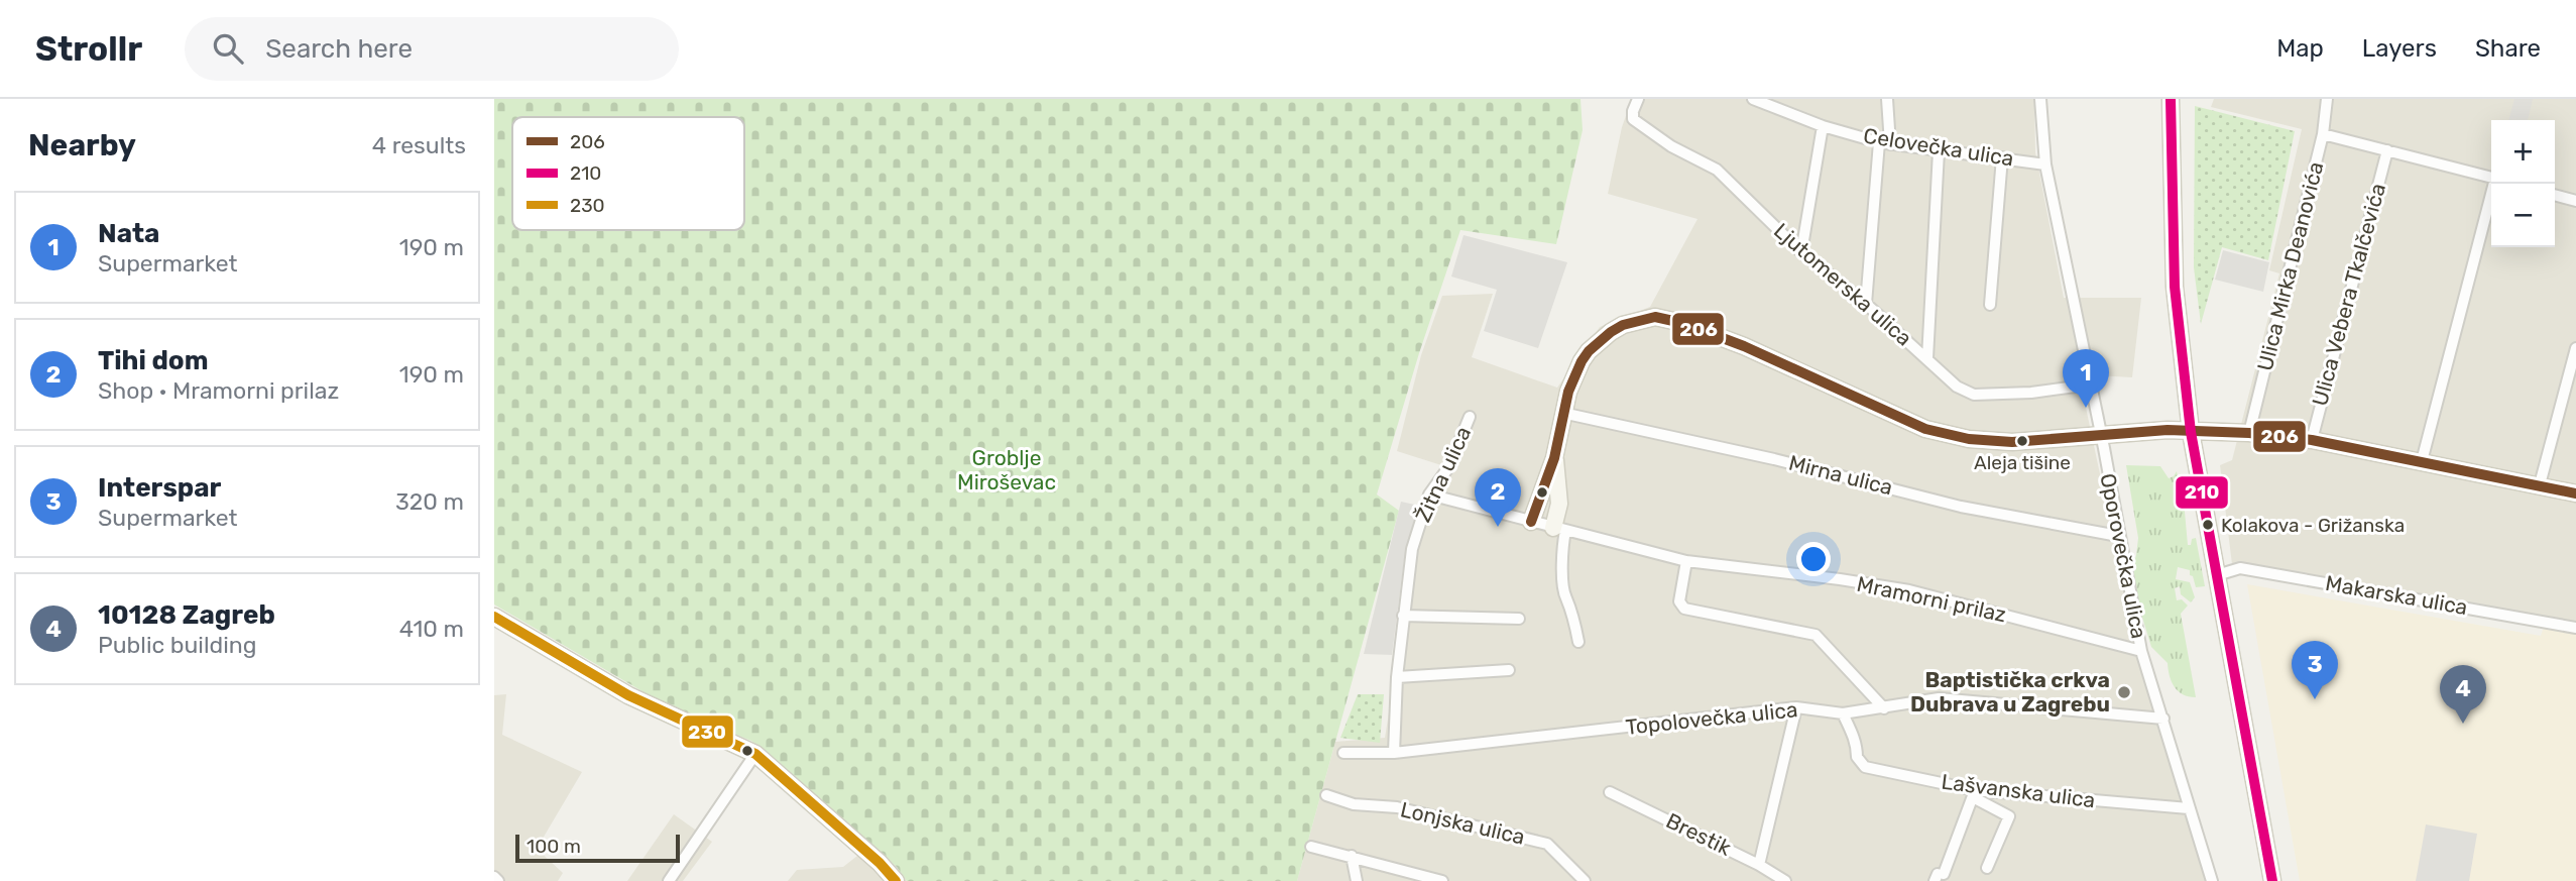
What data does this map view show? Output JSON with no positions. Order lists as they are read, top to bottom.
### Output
{
  "streets": {
    "street": [
      "Celovečka ulica",
      "Ulica Mirka Deanovića",
      "Ljutomerska ulica",
      "Ulica Vebera Tkalčevića",
      "Žitna ulica",
      "Mirna ulica",
      "Oporovečka ulica",
      "Makarska ulica",
      "Mramorni prilaz",
      "Topolovečka ulica",
      "Lašvanska ulica",
      "Lonjska ulica",
      "Brestik"
    ]
  },
  "crossings": [
    ["Celovečka ulica", "Oporovečka ulica"],
    ["Ljutomerska ulica", "Oporovečka ulica"],
    ["Žitna ulica", "Mramorni prilaz"],
    ["Žitna ulica", "Topolovečka ulica"],
    ["Mirna ulica", "Oporovečka ulica"],
    ["Oporovečka ulica", "Mramorni prilaz"],
    ["Oporovečka ulica", "Topolovečka ulica"],
    ["Oporovečka ulica", "Lašvanska ulica"],
    ["Topolovečka ulica", "Lašvanska ulica"]
  ],
  "parks": ["Groblje Miroševac"],
  "places": ["Aleja tišine", "Kolakova - Grižanska", "Baptistička crkva Dubrava u Zagrebu"],
  "lines": ["transit line 210", "transit line 206", "transit line 230"],
  "legend": ["206", "210", "230"],
  "scale_bar": "100 m",
  "page": {
    "header": "Strollr",
    "search": "Search here",
    "nav": ["Map", "Layers", "Share"],
    "heading": ["Nearby", "4 results"],
    "map_buttons": ["+", "−"],
    "list": [
      {
        "mark": "1",
        "name": "Nata",
        "note": "Supermarket",
        "value": "190 m"
      },
      {
        "mark": "2",
        "name": "Tihi dom",
        "note": "Shop · Mramorni prilaz",
        "value": "190 m"
      },
      {
        "mark": "3",
        "name": "Interspar",
        "note": "Supermarket",
        "value": "320 m"
      },
      {
        "mark": "4",
        "name": "10128 Zagreb",
        "note": "Public building",
        "value": "410 m"
      }
    ],
    "pins": [
      "1",
      "2",
      "3",
      "4"
    ],
    "scale": "100 m"
  }
}
